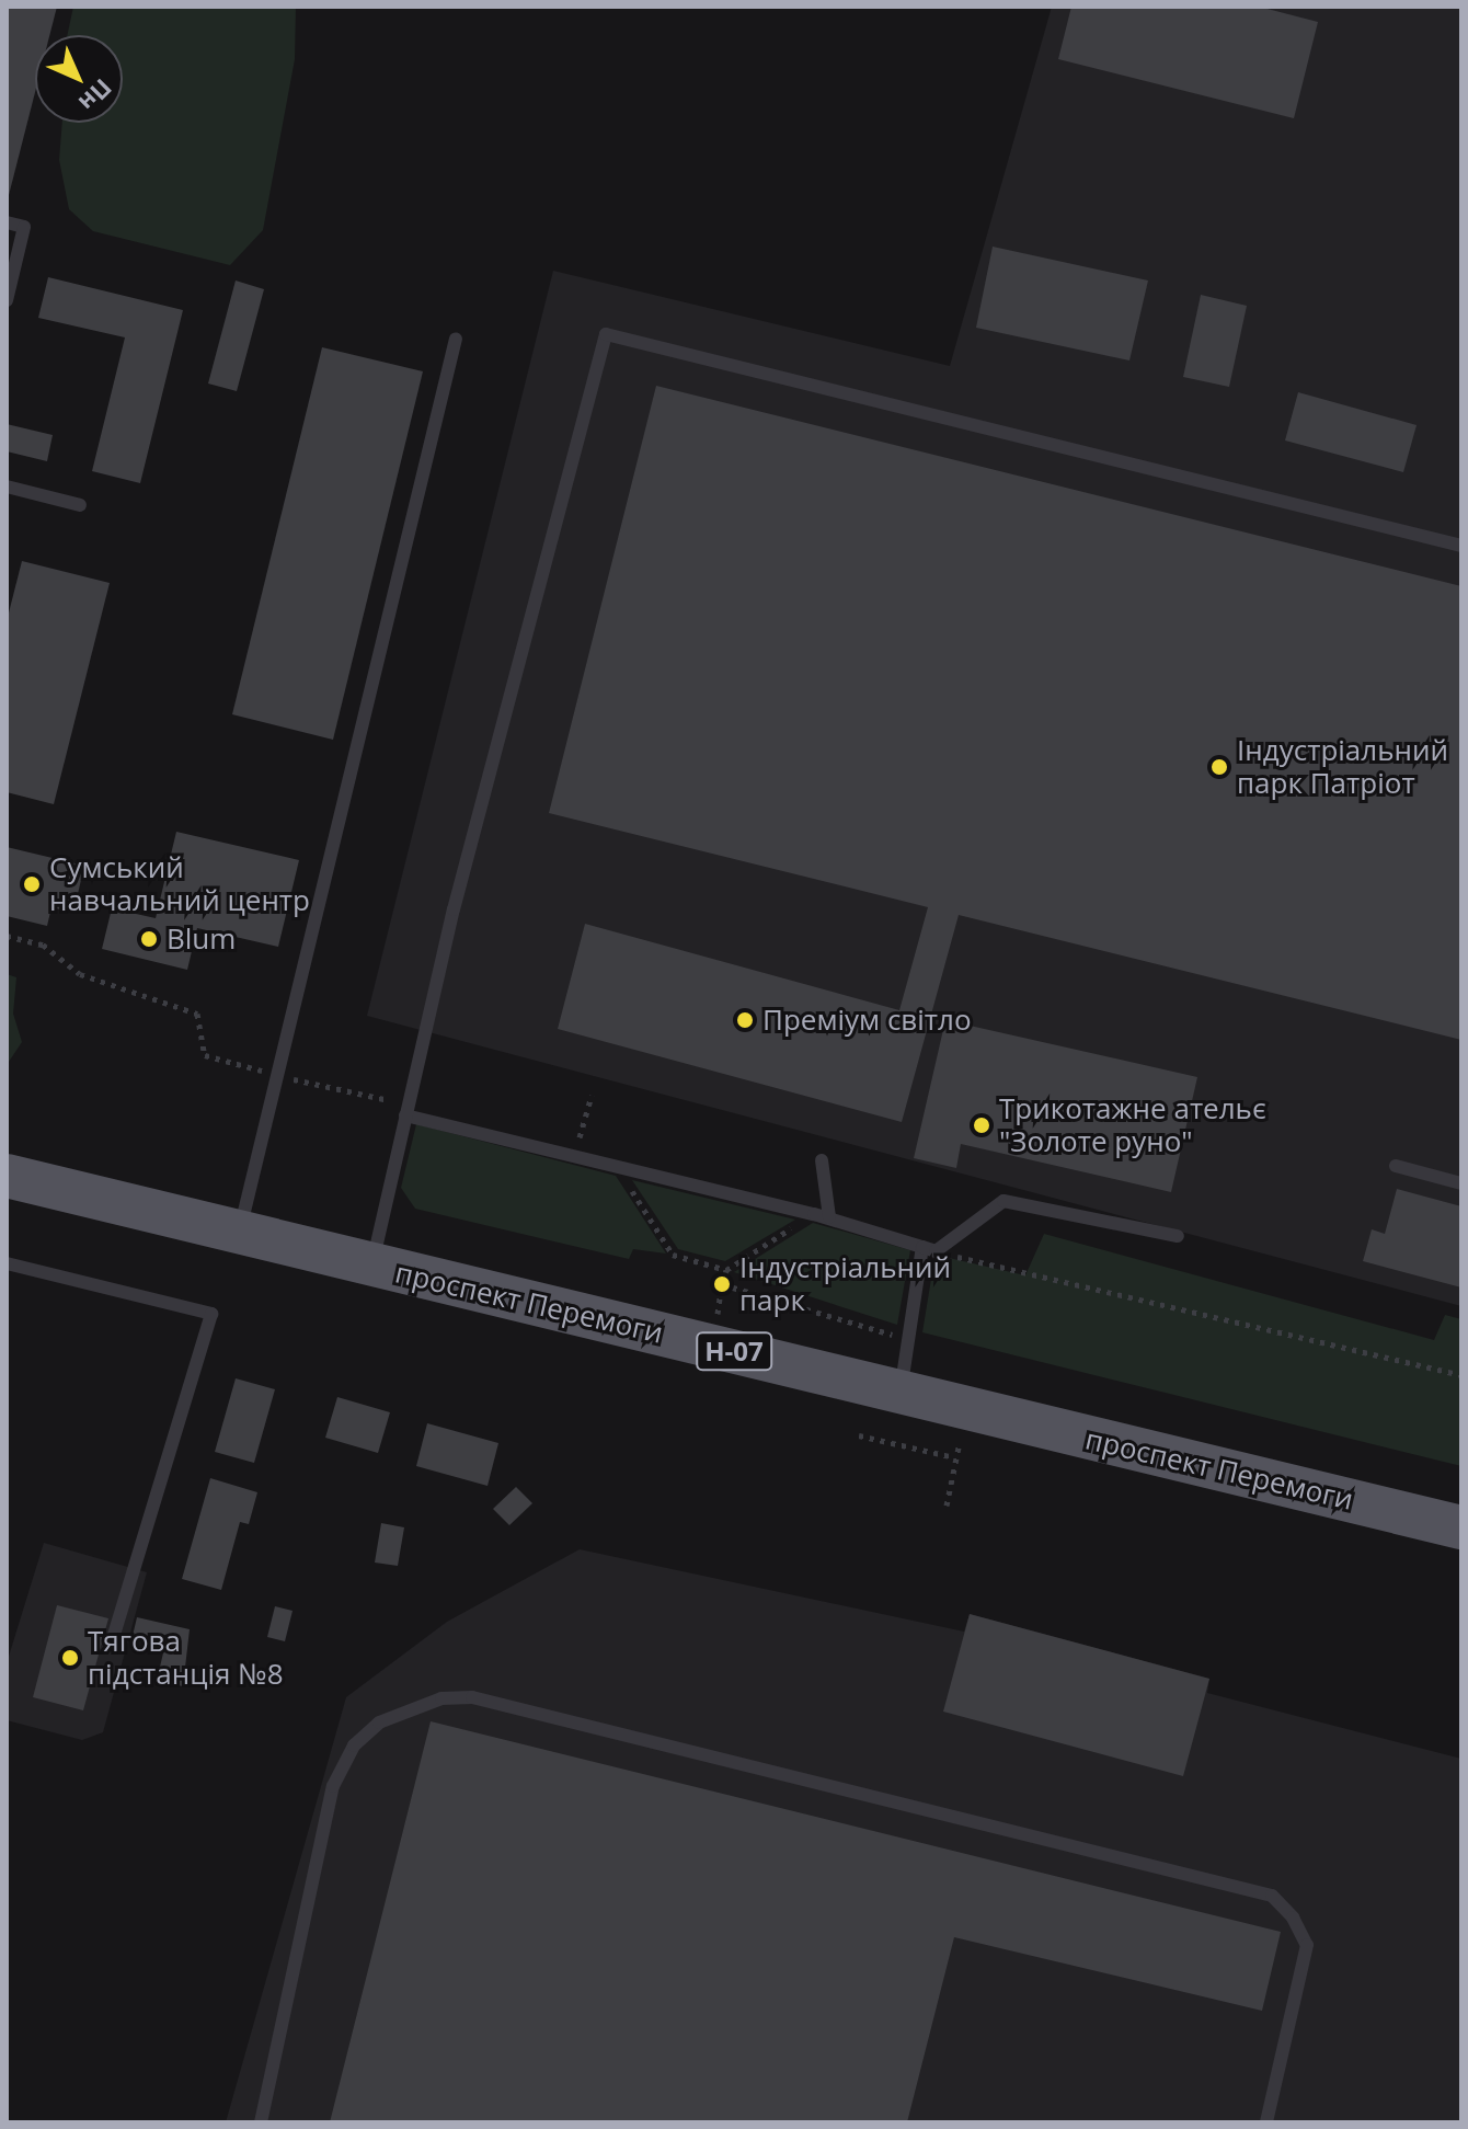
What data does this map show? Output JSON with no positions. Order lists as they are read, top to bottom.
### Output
{
  "streets": {
    "main road": ["проспект Перемоги", "Н-07"]
  },
  "places": [
    "Індустріальний парк Патріот",
    "Сумський навчальний центр",
    "Blum",
    "Преміум світло",
    "Трикотажне ательє \"Золоте руно\"",
    "Індустріальний парк",
    "Тягова підстанція №8"
  ],
  "north": "bottom right"
}
